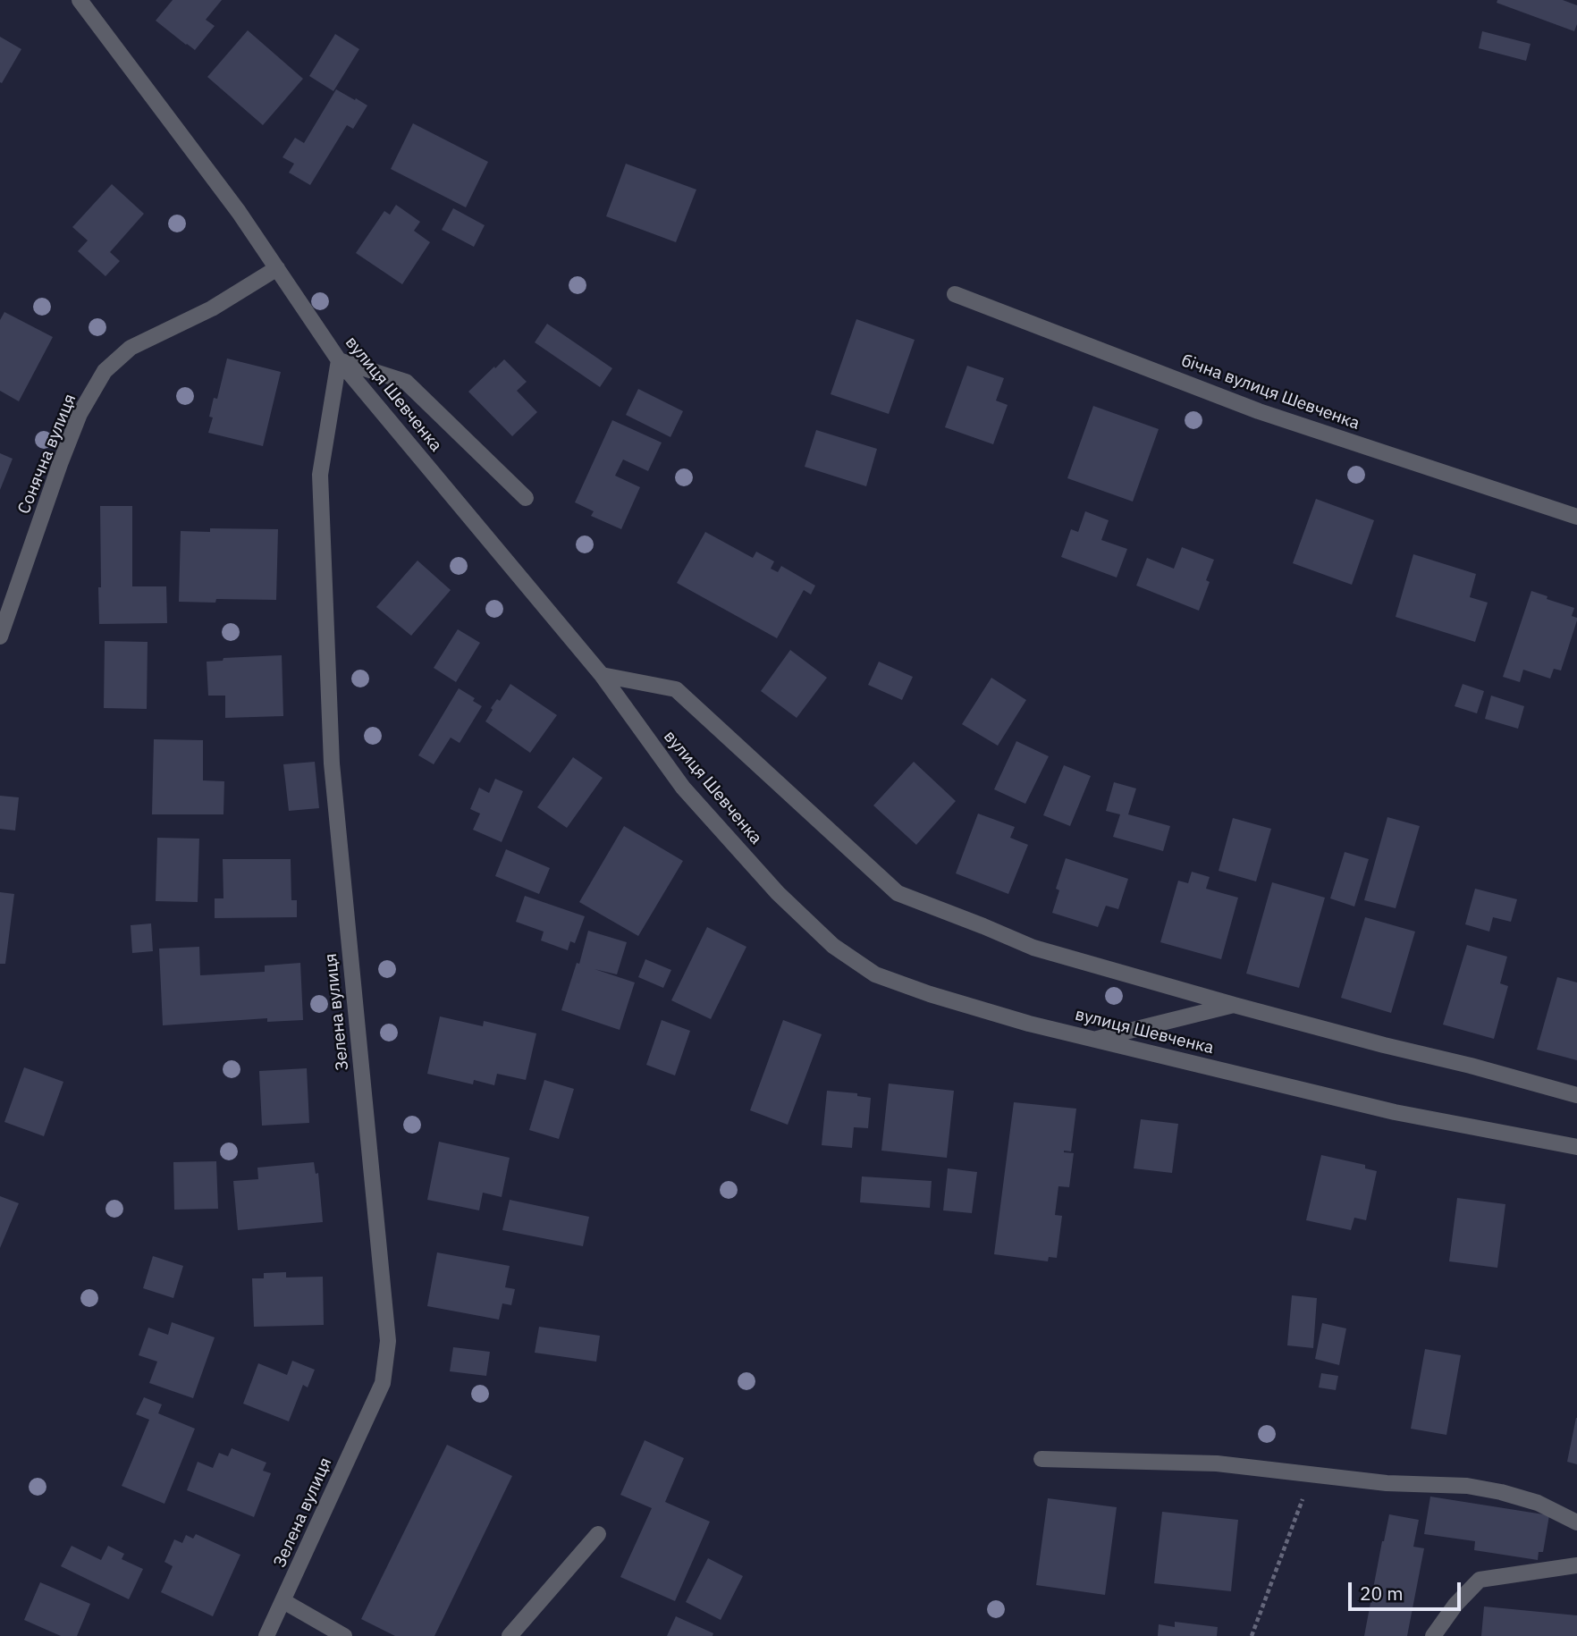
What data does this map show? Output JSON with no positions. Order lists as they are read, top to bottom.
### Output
{
  "streets": {
    "street": [
      "бічна вулиця Шевченка",
      "вулиця Шевченка",
      "Сонячна вулиця",
      "Зелена вулиця"
    ]
  },
  "crossings": [
    ["вулиця Шевченка", "Сонячна вулиця"],
    ["вулиця Шевченка", "Зелена вулиця"]
  ],
  "scale_bar": "20 m"
}
